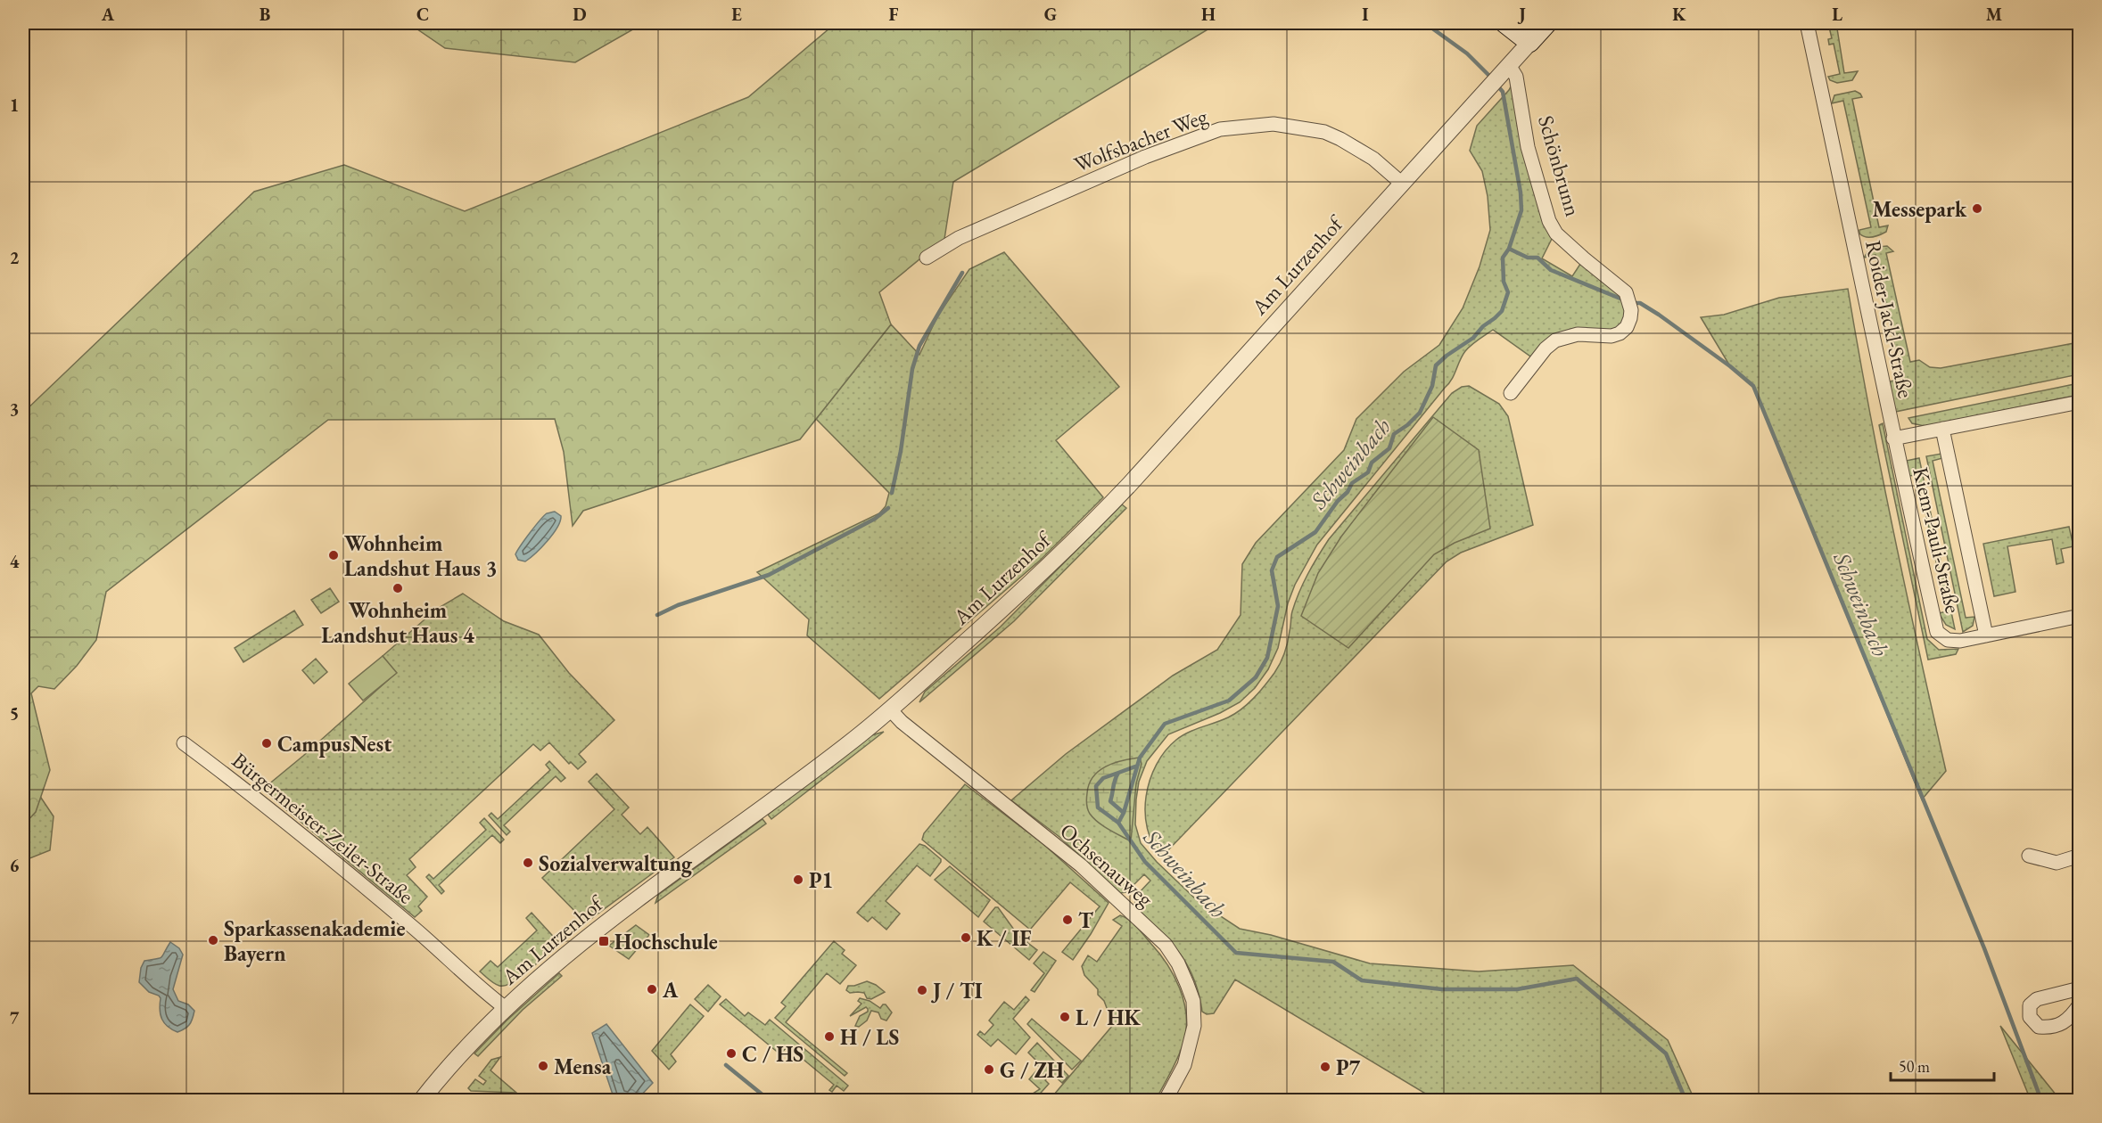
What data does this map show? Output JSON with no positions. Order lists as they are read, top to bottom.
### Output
{
  "streets": {
    "main road": ["Am Lurzenhof"],
    "street": [
      "Wolfsbacher Weg",
      "Schönbrunn",
      "Roider-Jackl-Straße",
      "Kiem-Pauli-Straße",
      "Bürgermeister-Zeiler-Straße",
      "Ochsenauweg"
    ]
  },
  "crossings": [
    ["Wolfsbacher Weg", "Am Lurzenhof"],
    ["Schönbrunn", "Am Lurzenhof"],
    ["Am Lurzenhof", "Bürgermeister-Zeiler-Straße"],
    ["Am Lurzenhof", "Ochsenauweg"],
    ["Roider-Jackl-Straße", "Kiem-Pauli-Straße"]
  ],
  "water": ["Schweinbach"],
  "places": {
    "other": [
      "Messepark",
      "Wohnheim Landshut Haus 3",
      "Wohnheim Landshut Haus 4",
      "CampusNest",
      "Sozialverwaltung",
      "P1",
      "T",
      "K / IF",
      "Sparkassenakademie Bayern",
      "A",
      "J / TI",
      "L / HK",
      "H / LS",
      "C / HS",
      "Mensa",
      "P7",
      "G / ZH"
    ],
    "transit": ["Hochschule"]
  },
  "scale_bar": "50 m",
  "grid": {
    "columns": [
      "A",
      "B",
      "C",
      "D",
      "E",
      "F",
      "G",
      "H",
      "I",
      "J",
      "K",
      "L",
      "M"
    ],
    "rows": [
      "1",
      "2",
      "3",
      "4",
      "5",
      "6",
      "7"
    ]
  }
}
